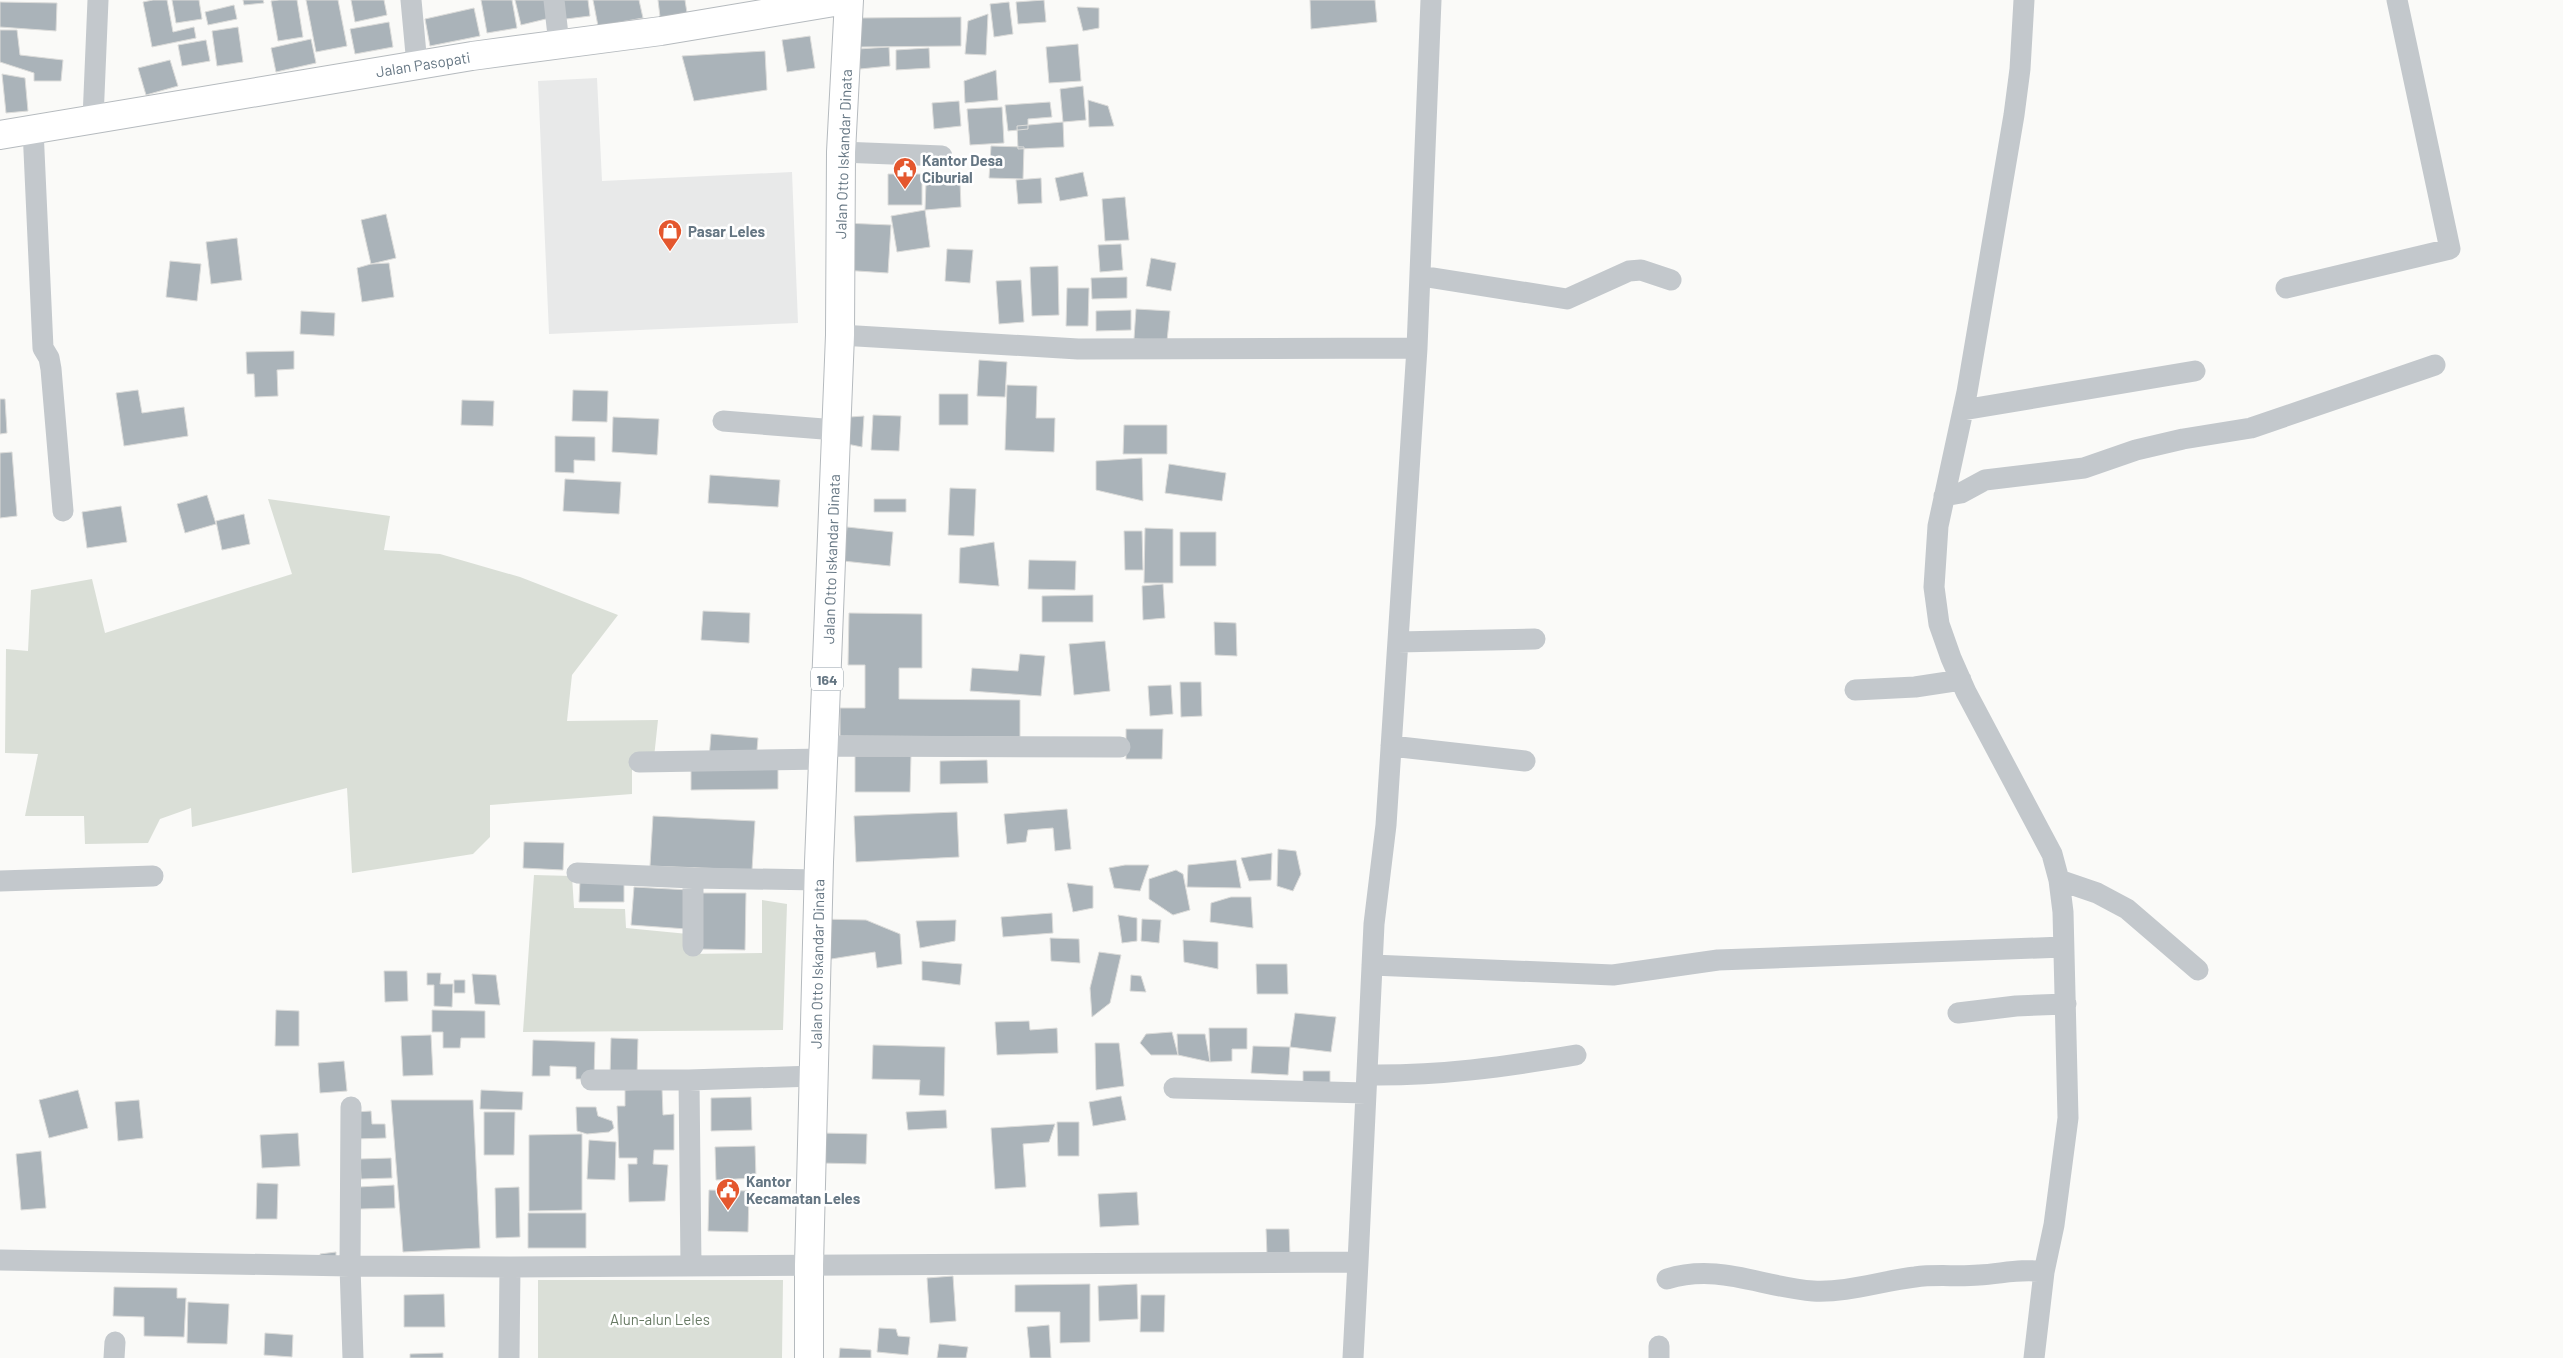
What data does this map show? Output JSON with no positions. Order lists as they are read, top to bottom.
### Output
{
  "streets": {
    "main road": ["Jalan Pasopati", "Jalan Otto Iskandar Dinata", "164"]
  },
  "crossings": [
    ["Jalan Pasopati", "Jalan Otto Iskandar Dinata"]
  ],
  "parks": ["Alun-alun Leles"],
  "places": {
    "public building": ["Kantor Desa Ciburial", "Kantor Kecamatan Leles"],
    "shop": ["Pasar Leles"]
  }
}
